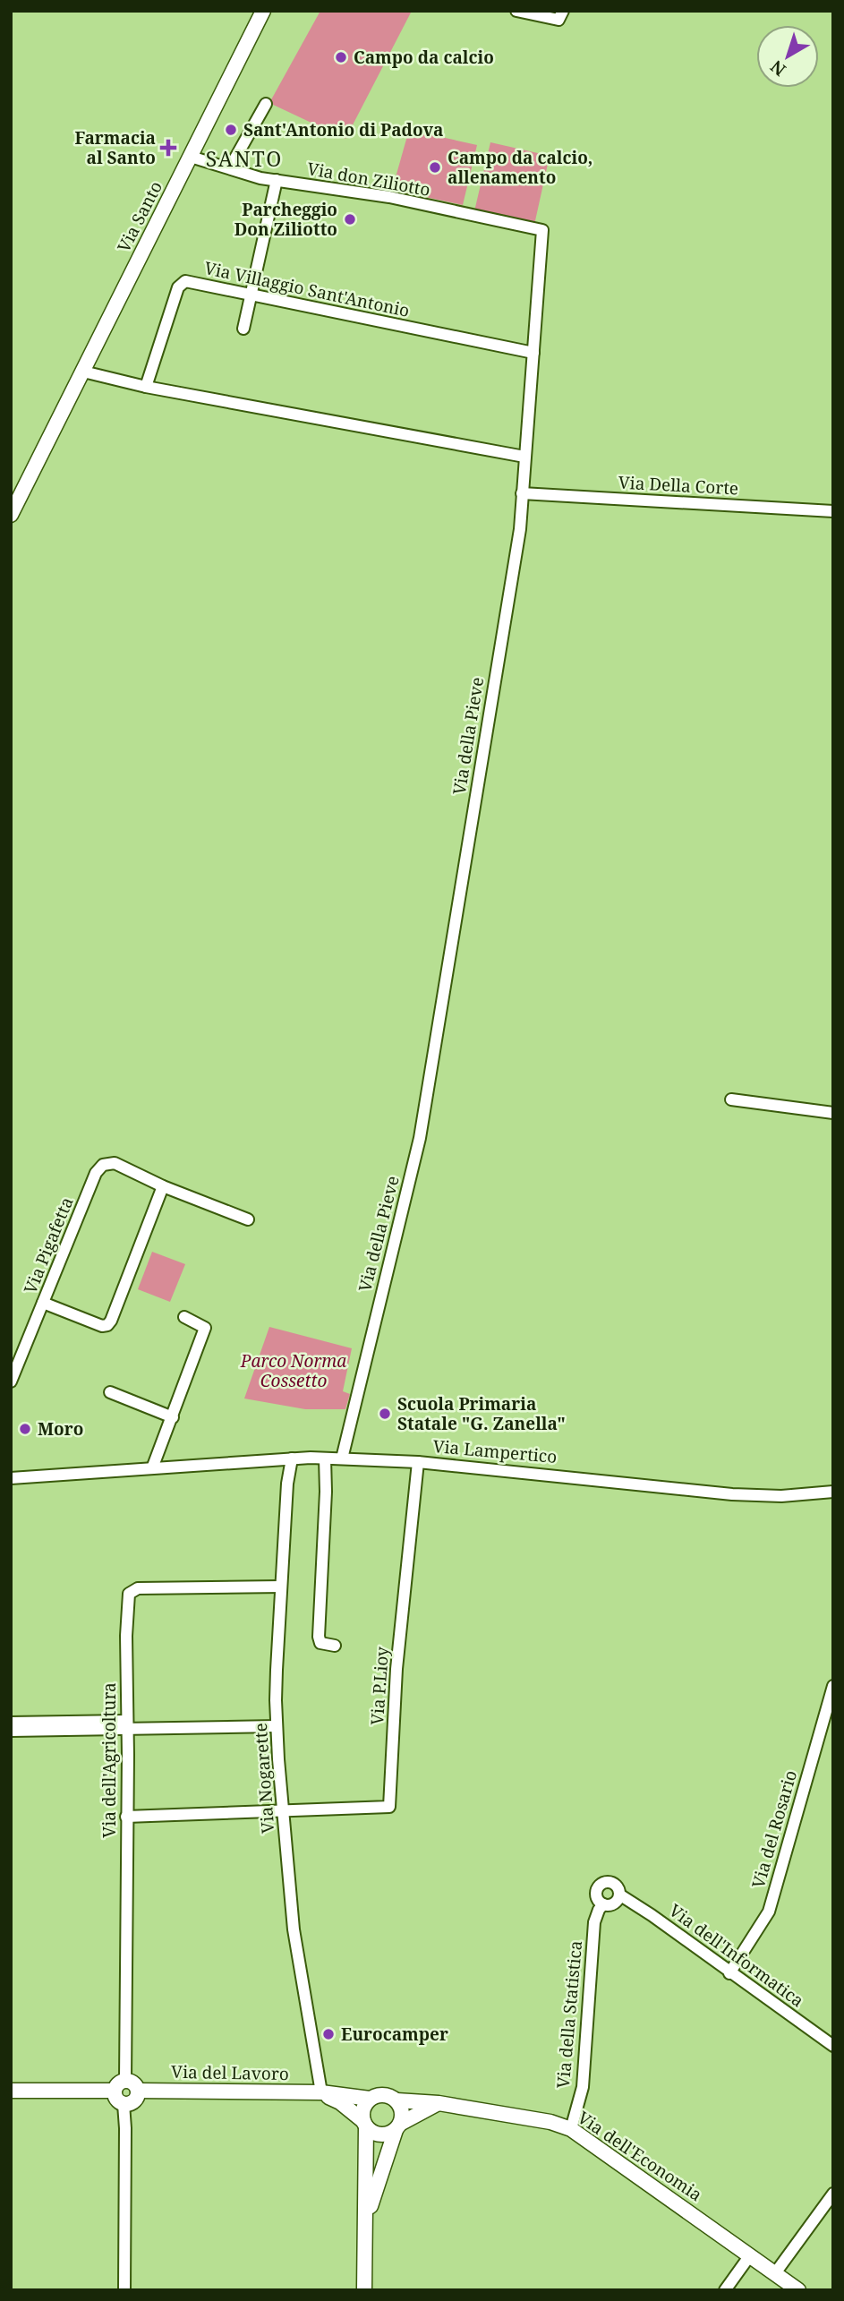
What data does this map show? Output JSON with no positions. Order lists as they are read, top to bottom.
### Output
{
  "streets": {
    "main road": ["Via Santo", "Via del Lavoro", "Via dell'Economia"],
    "street": [
      "Via don Ziliotto",
      "Via Villaggio Sant'Antonio",
      "Via Della Corte",
      "Via della Pieve",
      "Via Pigafetta",
      "Via Lampertico",
      "Via P.Lioy",
      "Via dell'Agricoltura",
      "Via Nogarette",
      "Via del Rosario",
      "Via dell'Informatica",
      "Via della Statistica"
    ]
  },
  "crossings": [
    ["Via don Ziliotto", "Via Santo"],
    ["Via don Ziliotto", "Via Villaggio Sant'Antonio"],
    ["Via don Ziliotto", "Via della Pieve"],
    ["Via Della Corte", "Via della Pieve"],
    ["Via della Pieve", "Via Lampertico"],
    ["Via Lampertico", "Via P.Lioy"],
    ["Via Lampertico", "Via Nogarette"],
    ["Via P.Lioy", "Via Nogarette"],
    ["Via dell'Agricoltura", "Via Nogarette"],
    ["Via dell'Agricoltura", "Via del Lavoro"],
    ["Via Nogarette", "Via del Lavoro"],
    ["Via del Rosario", "Via dell'Informatica"],
    ["Via dell'Informatica", "Via della Statistica"],
    ["Via della Statistica", "Via dell'Economia"],
    ["Via del Lavoro", "Via dell'Economia"]
  ],
  "districts": ["SANTO"],
  "parks": ["Parco Norma Cossetto"],
  "places": {
    "other": [
      "Campo da calcio",
      "Sant'Antonio di Padova",
      "Campo da calcio, allenamento",
      "Parcheggio Don Ziliotto",
      "Scuola Primaria Statale \"G. Zanella\"",
      "Moro",
      "Eurocamper"
    ],
    "health": ["Farmacia al Santo"]
  },
  "north": "bottom left"
}
